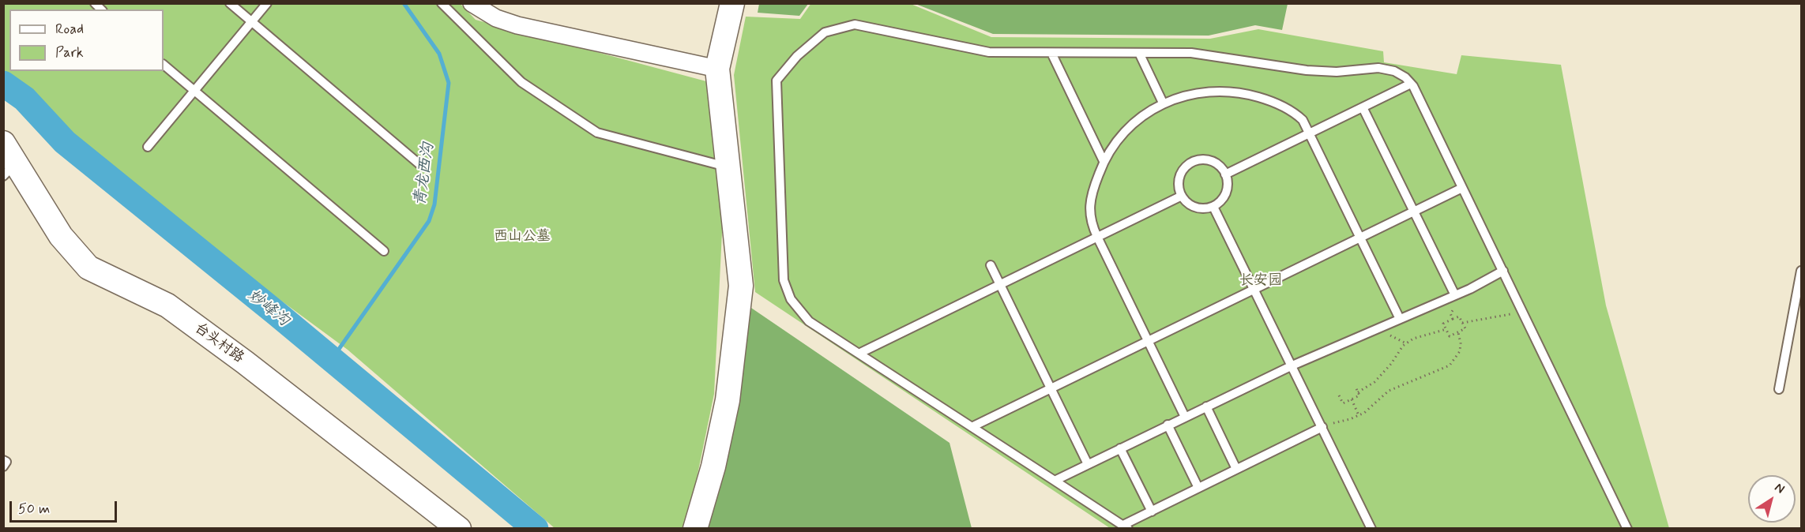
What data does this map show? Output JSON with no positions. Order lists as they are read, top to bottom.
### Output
{
  "streets": {
    "street": ["台头村路"]
  },
  "water": ["青龙西沟", "妙峰沟"],
  "parks": ["西山公墓", "长安园"],
  "legend": ["Road", "Park"],
  "scale_bar": "50 m",
  "north": "top right"
}
